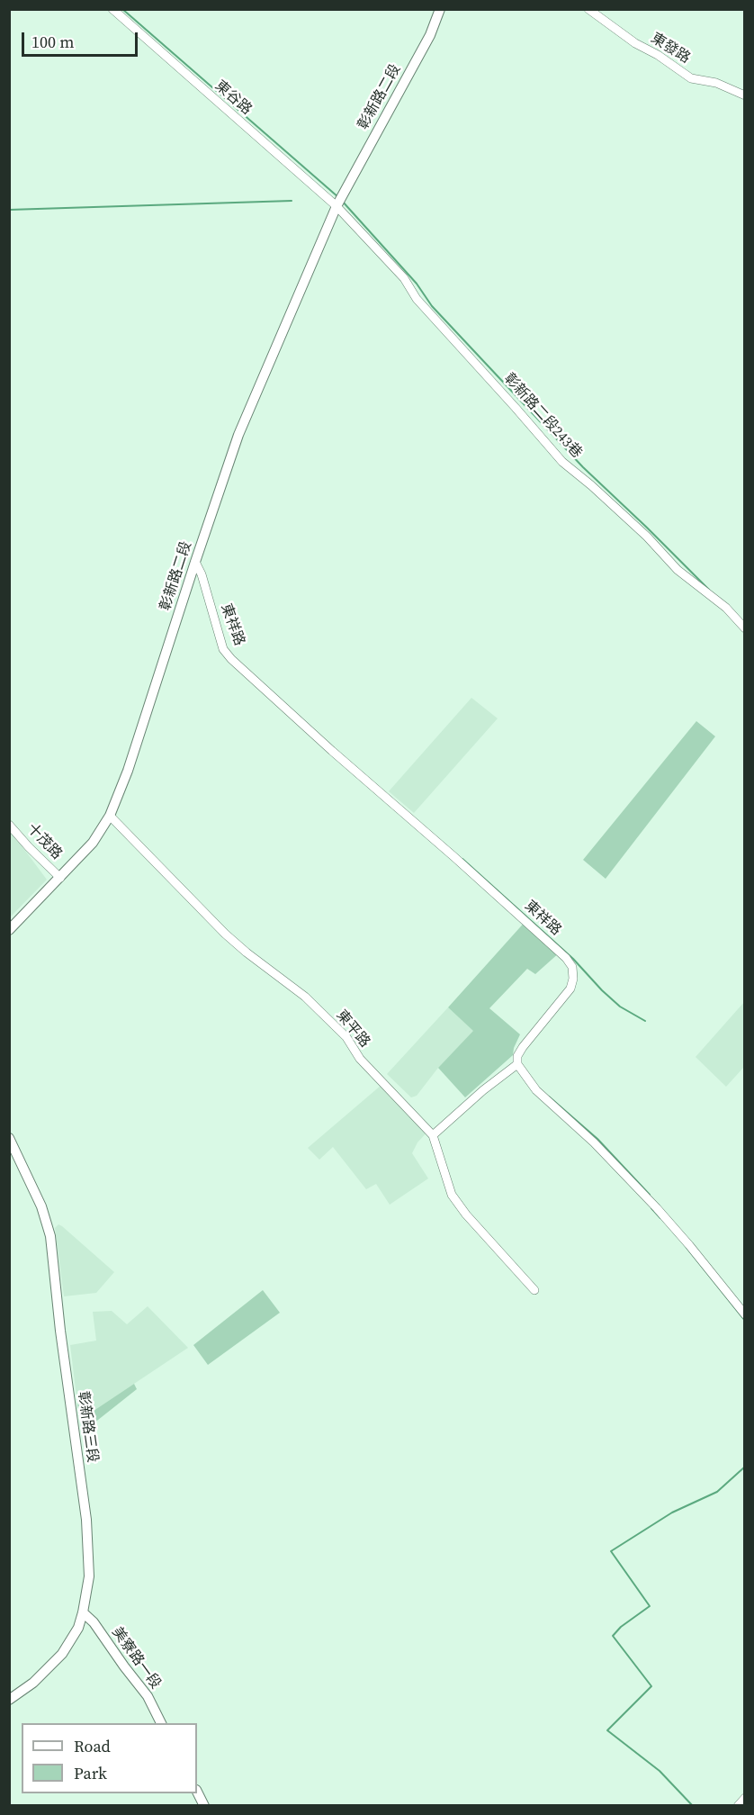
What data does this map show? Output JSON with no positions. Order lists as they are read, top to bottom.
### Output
{
  "streets": {
    "street": [
      "東發路",
      "彰新路二段",
      "東谷路",
      "彰新路二段243巷",
      "東祥路",
      "十茂路",
      "東平路",
      "彰新路三段",
      "美寮路一段"
    ]
  },
  "crossings": [
    ["彰新路二段", "東谷路"],
    ["彰新路二段", "彰新路二段243巷"],
    ["彰新路二段", "東祥路"],
    ["彰新路二段", "十茂路"],
    ["彰新路二段", "東平路"],
    ["東谷路", "彰新路二段243巷"],
    ["彰新路三段", "美寮路一段"]
  ],
  "legend": ["Road", "Park"],
  "scale_bar": "100 m"
}
